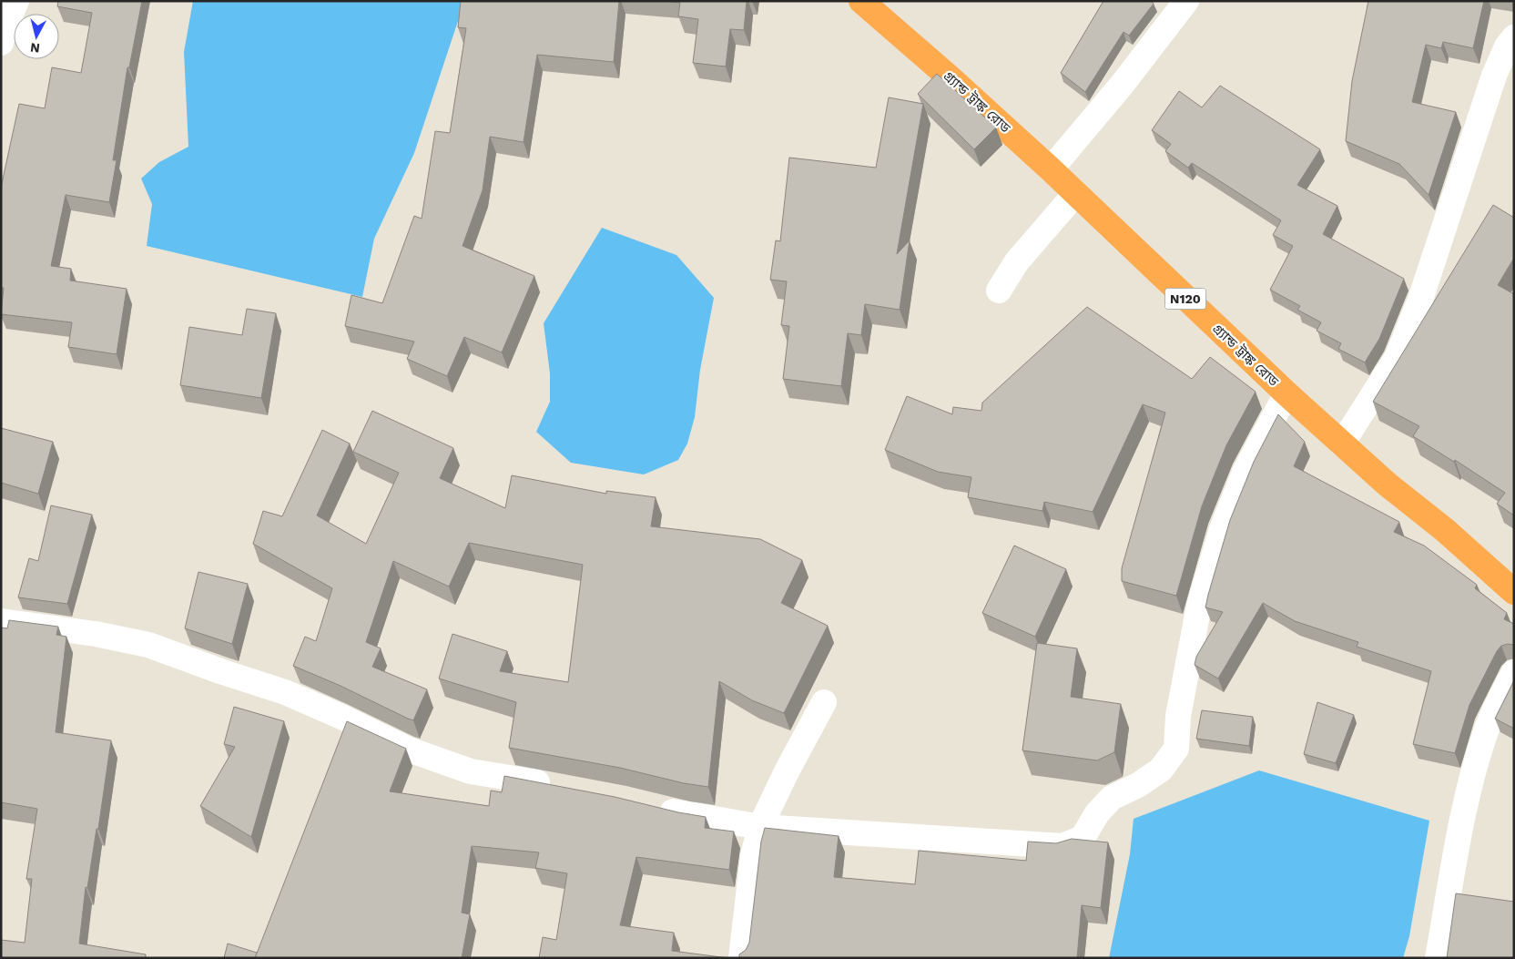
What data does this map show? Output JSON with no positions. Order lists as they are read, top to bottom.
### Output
{
  "streets": {
    "highway": ["গ্র্যান্ড ট্রাঙ্ক রোড", "N120"]
  },
  "north": "bottom"
}
